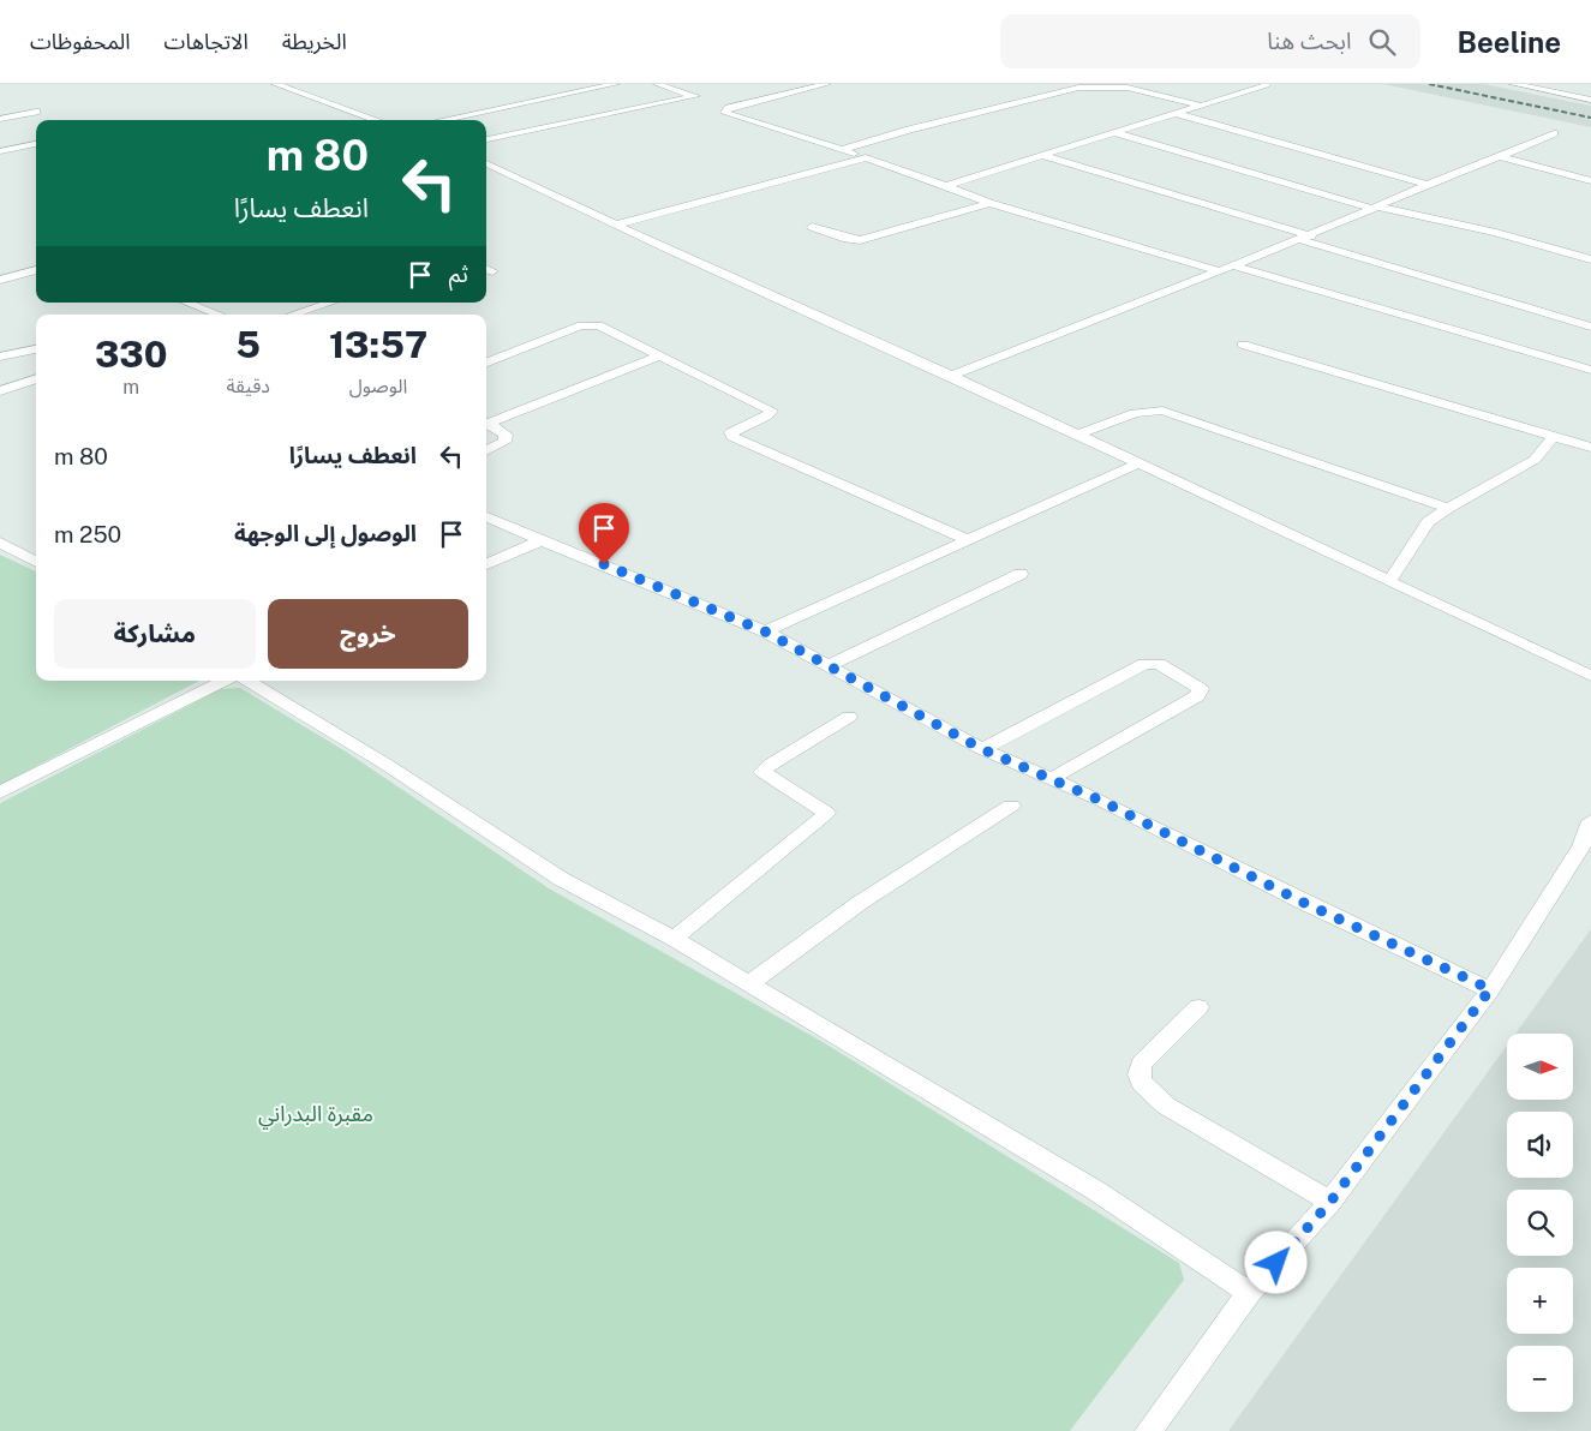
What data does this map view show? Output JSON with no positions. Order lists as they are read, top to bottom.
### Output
{
  "parks": ["مقبرة البدراني"],
  "north": "right",
  "page": {
    "header": "Beeline",
    "search": "ابحث هنا",
    "nav": ["الخريطة", "الاتجاهات", "المحفوظات"],
    "turn": ["80 m", "انعطف يسارًا"],
    "then": "ثم",
    "eta": [
      "13:57",
      "الوصول",
      "5",
      "دقيقة",
      "330",
      "m"
    ],
    "list": [
      {
        "name": "انعطف يسارًا",
        "value": "80 m"
      },
      {
        "name": "الوصول إلى الوجهة",
        "value": "250 m"
      }
    ],
    "buttons": ["خروج", "مشاركة"],
    "map_buttons": ["+", "−"]
  }
}
